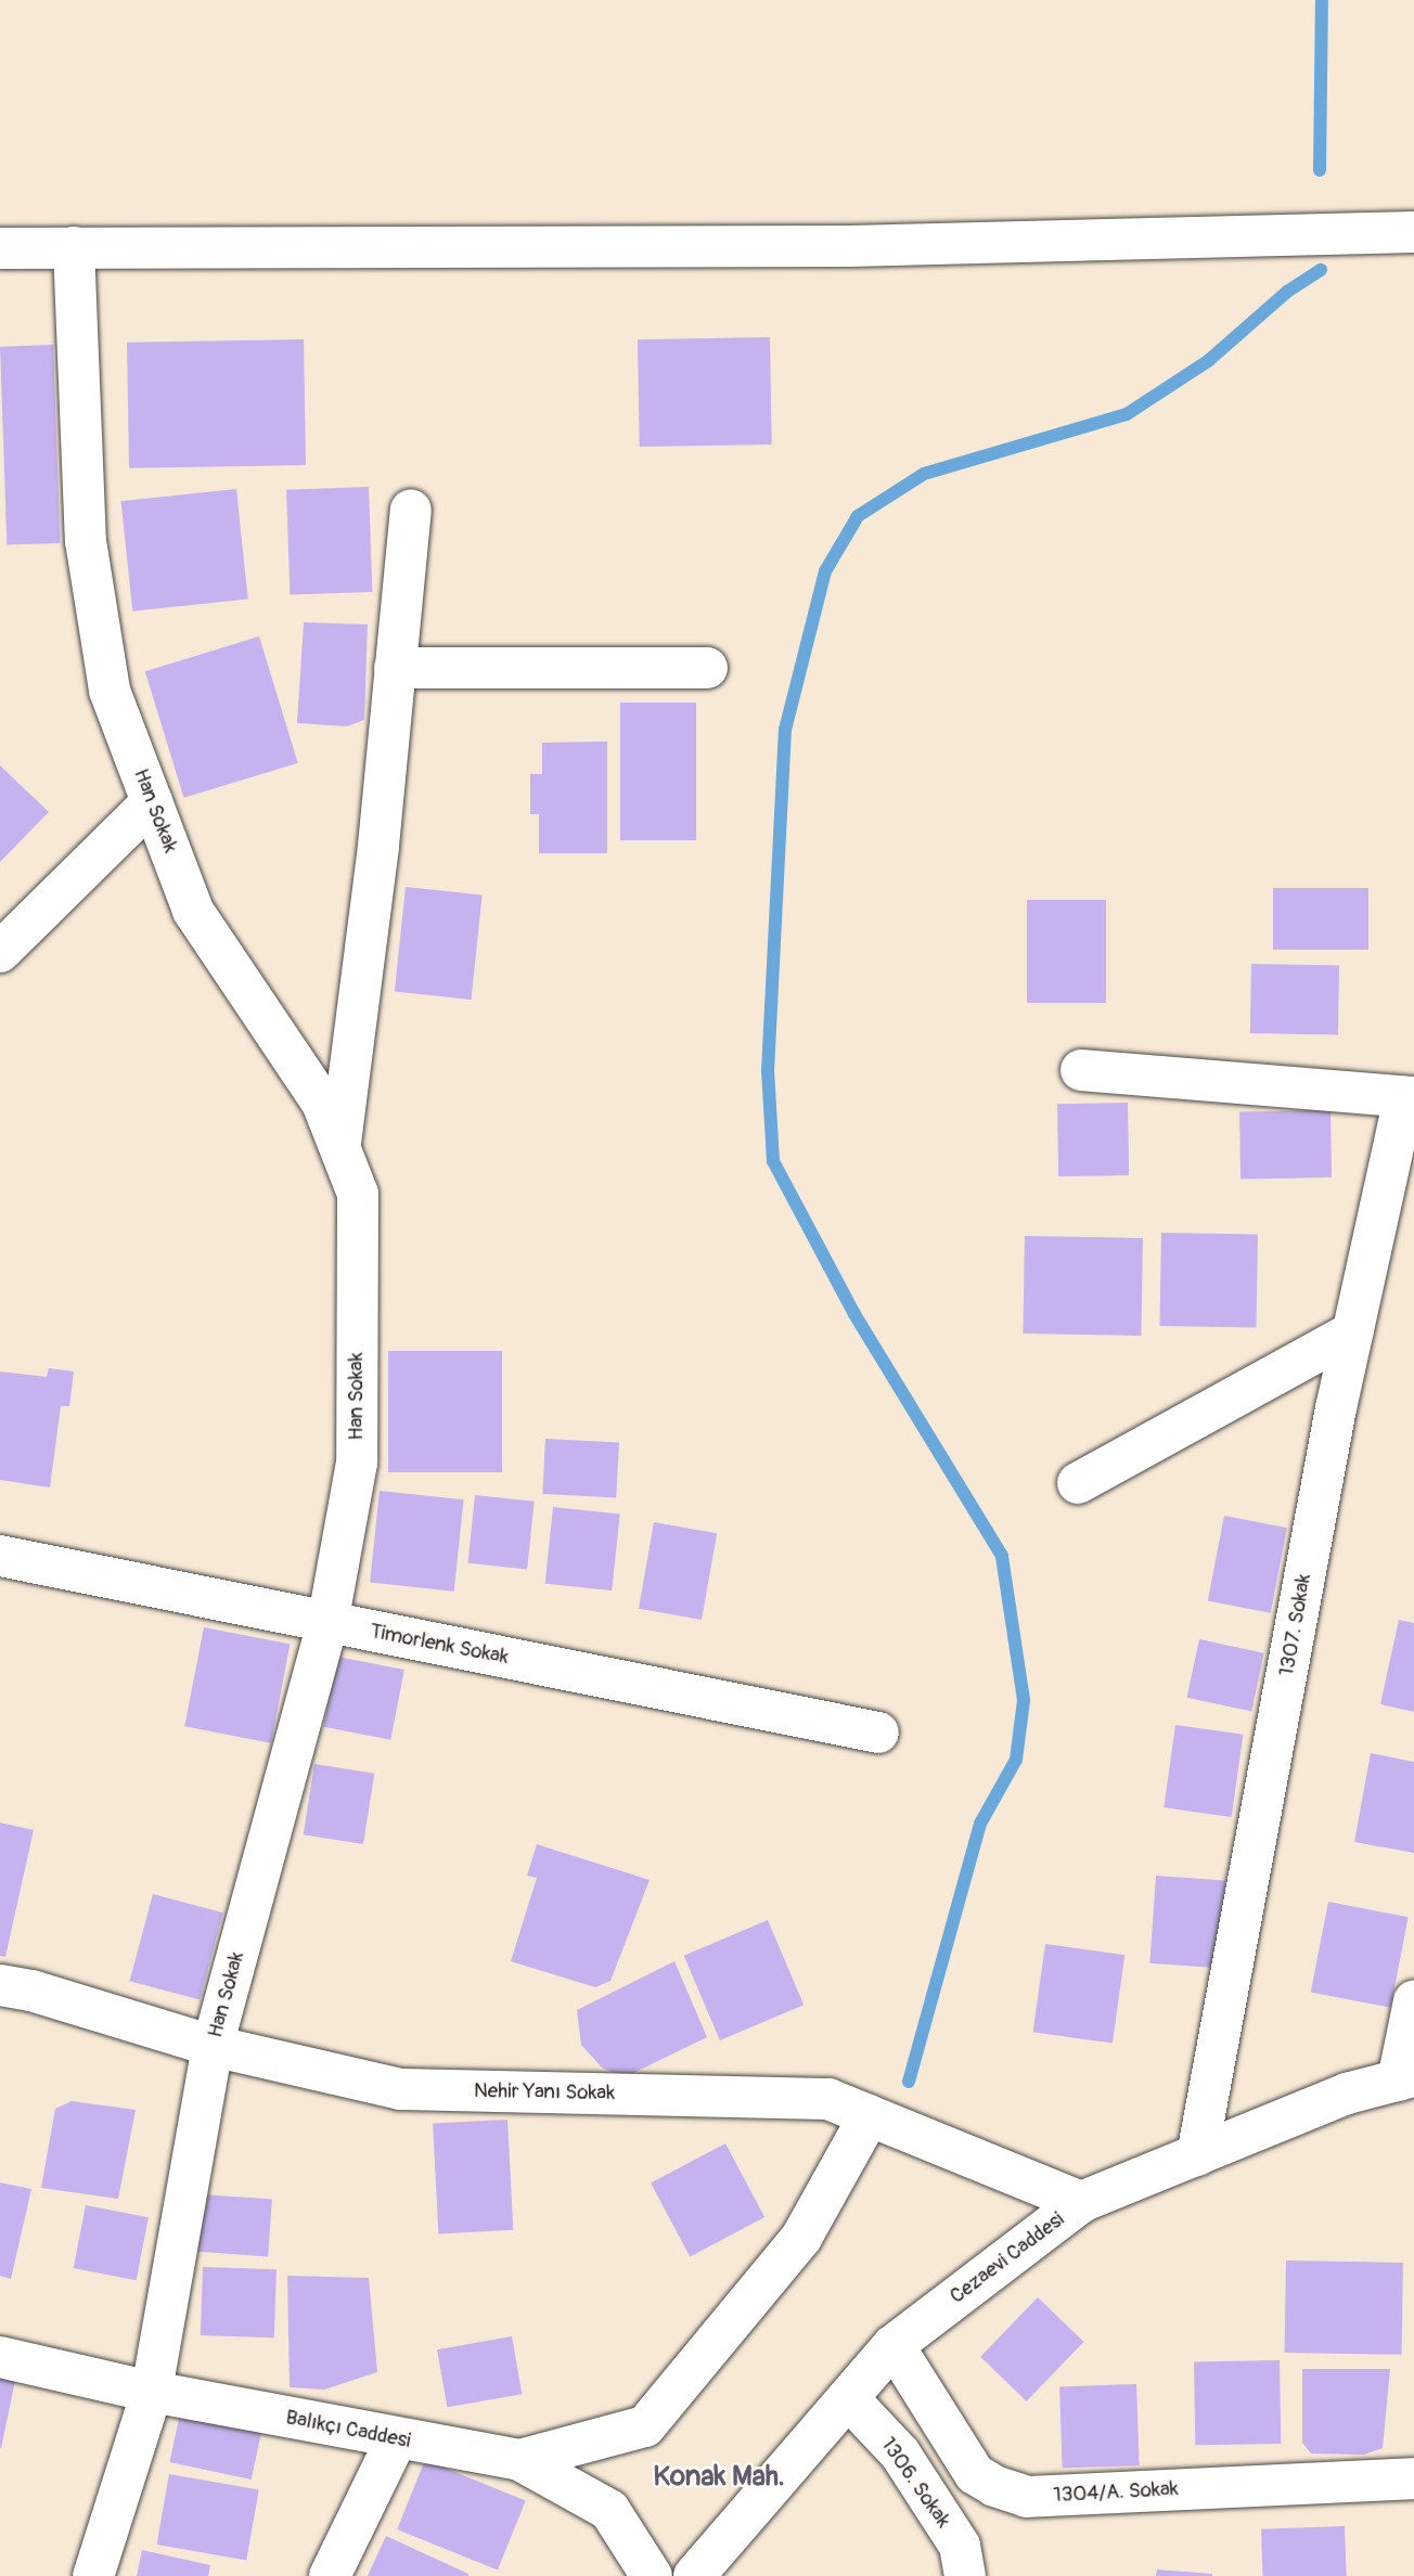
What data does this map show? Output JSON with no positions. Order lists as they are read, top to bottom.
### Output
{
  "streets": {
    "street": [
      "Han Sokak",
      "1307. Sokak",
      "Timorlenk Sokak",
      "Nehir Yanı Sokak",
      "Cezaevi Caddesi",
      "Balıkçı Caddesi",
      "1306. Sokak",
      "1304/A. Sokak"
    ]
  },
  "crossings": [
    ["Han Sokak", "Timorlenk Sokak"],
    ["Han Sokak", "Nehir Yanı Sokak"],
    ["Han Sokak", "Balıkçı Caddesi"],
    ["1307. Sokak", "Cezaevi Caddesi"],
    ["Nehir Yanı Sokak", "Cezaevi Caddesi"],
    ["Cezaevi Caddesi", "1306. Sokak"],
    ["Cezaevi Caddesi", "1304/A. Sokak"]
  ],
  "districts": ["Konak Mah."]
}
